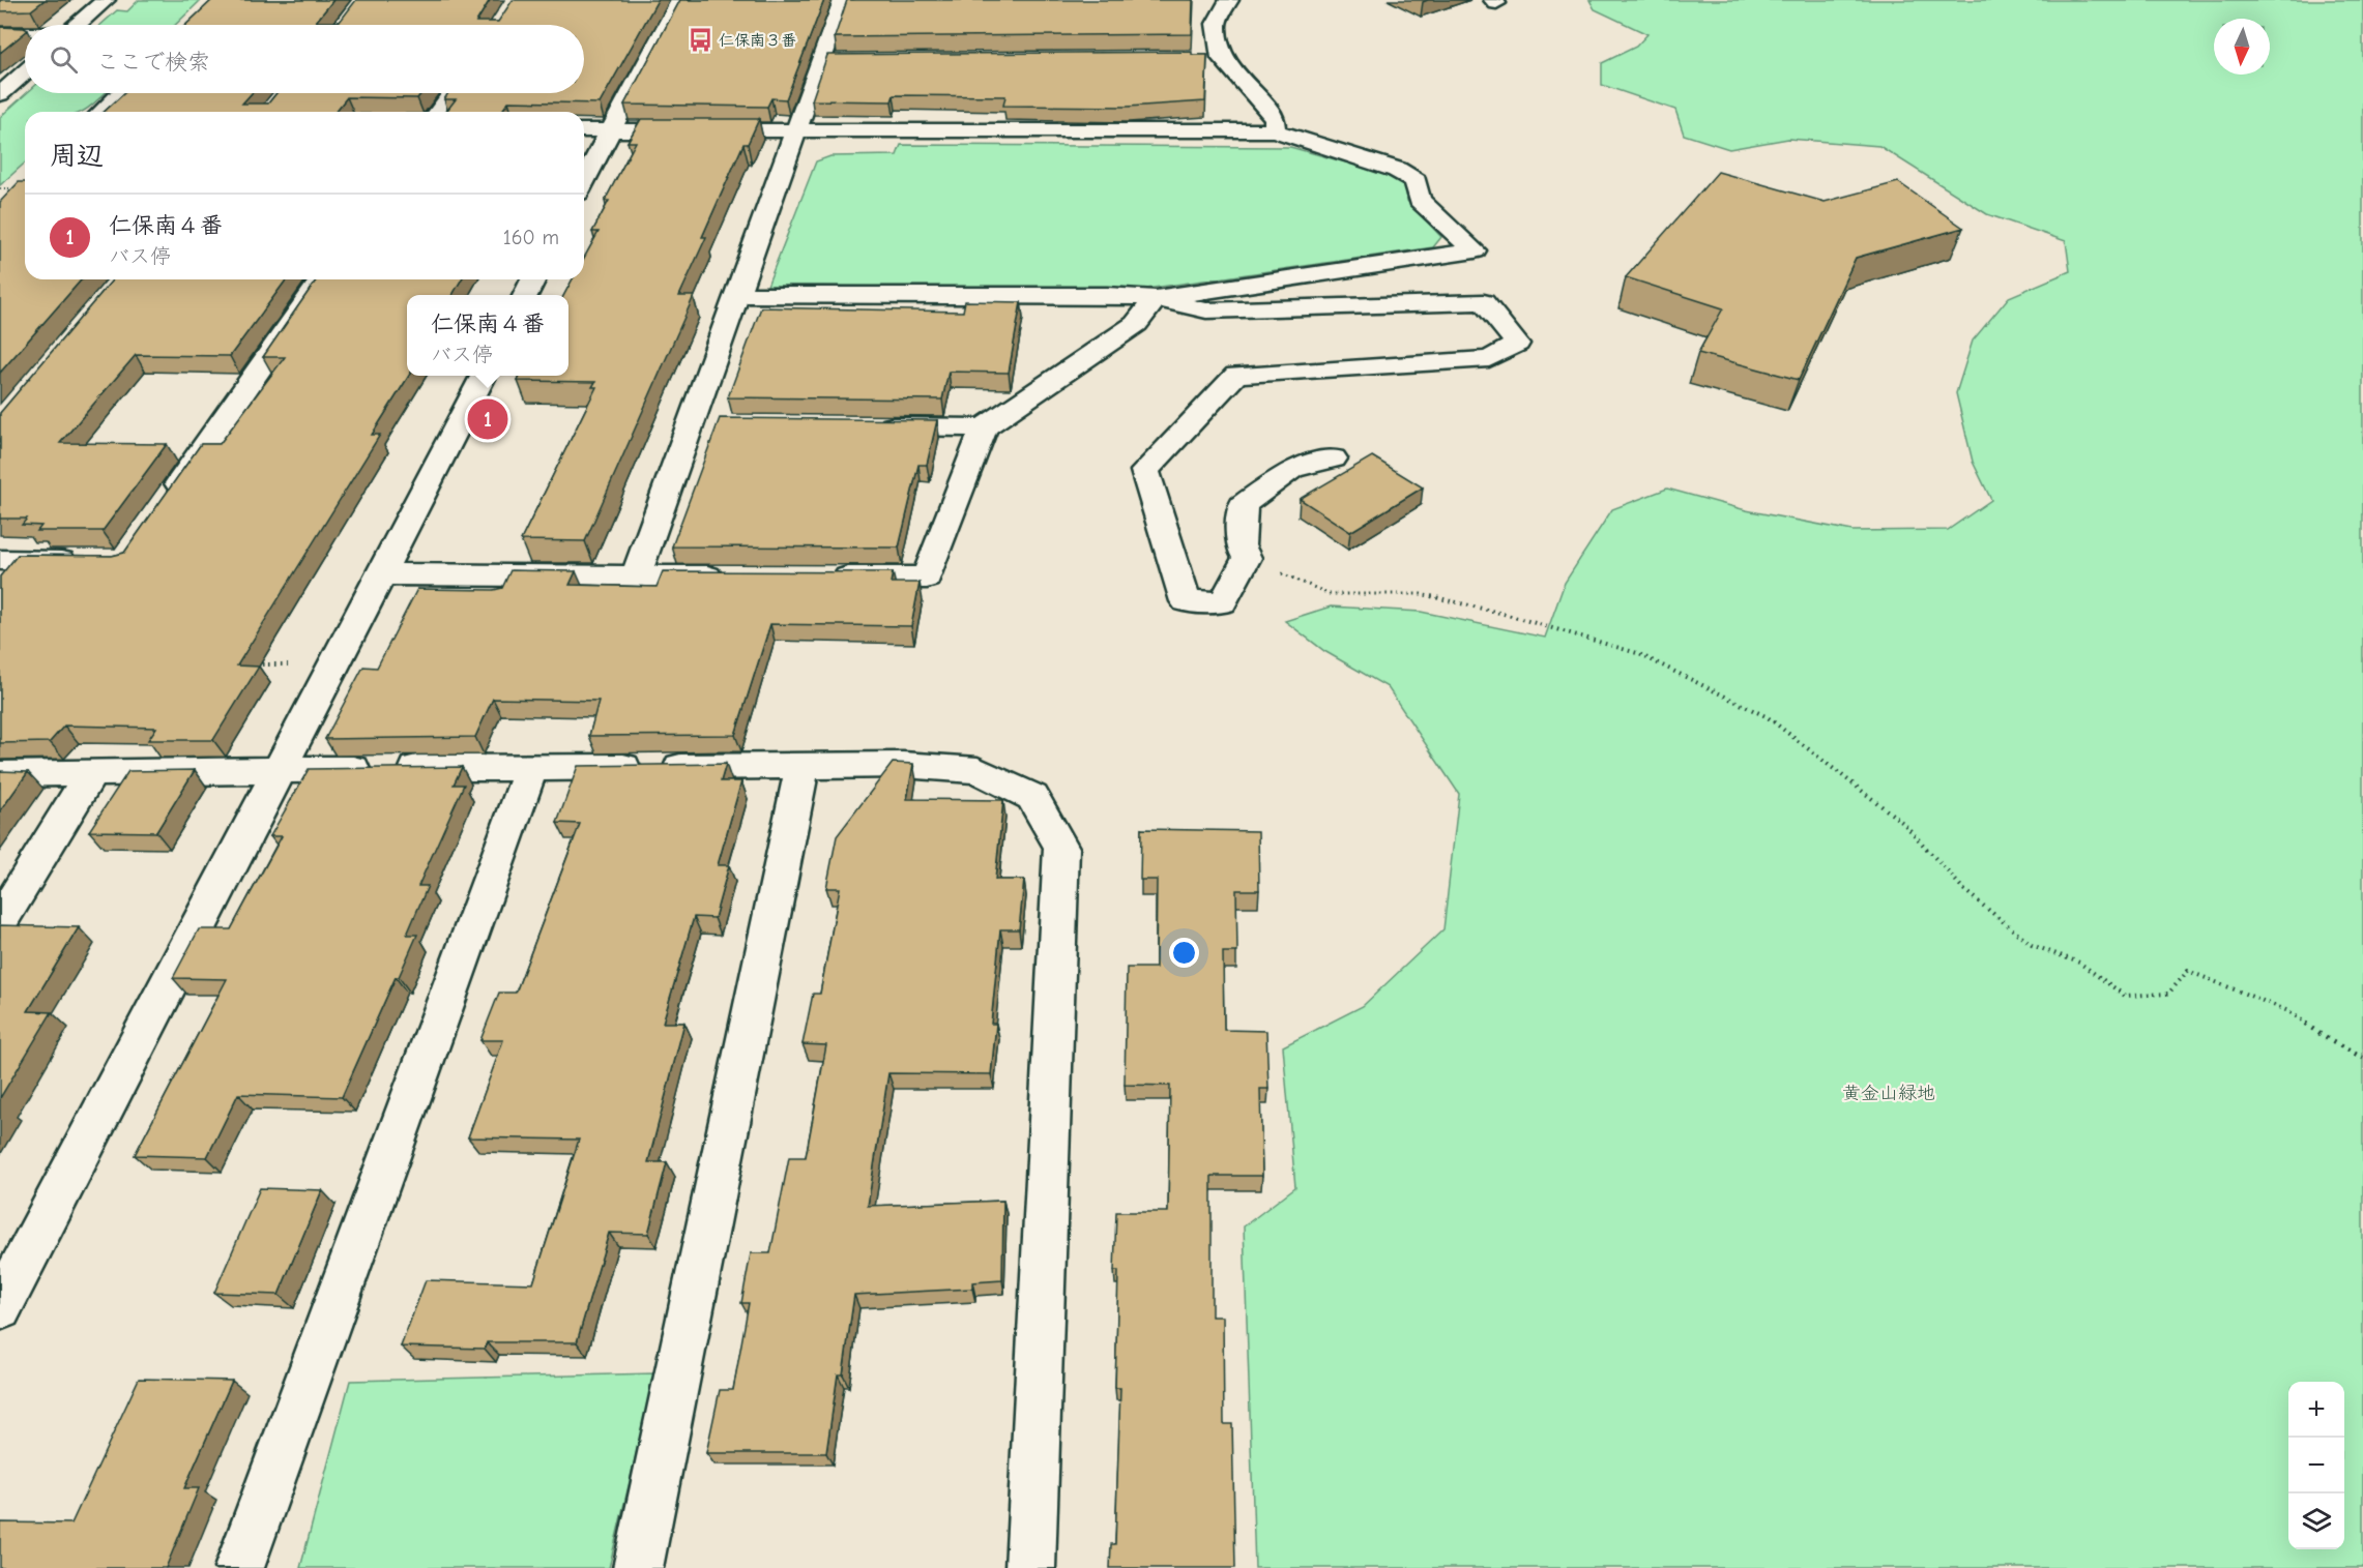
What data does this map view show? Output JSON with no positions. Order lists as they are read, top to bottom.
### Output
{
  "parks": ["黄金山緑地"],
  "places": {
    "bus stop": ["仁保南３番"]
  },
  "north": "bottom",
  "page": {
    "search": "ここで検索",
    "heading": "周辺",
    "list": [
      {
        "mark": "1",
        "name": "仁保南４番",
        "note": "バス停",
        "value": "160 m"
      }
    ],
    "popup": ["仁保南４番", "バス停"],
    "pins": "1",
    "map_buttons": ["+", "−"]
  }
}
